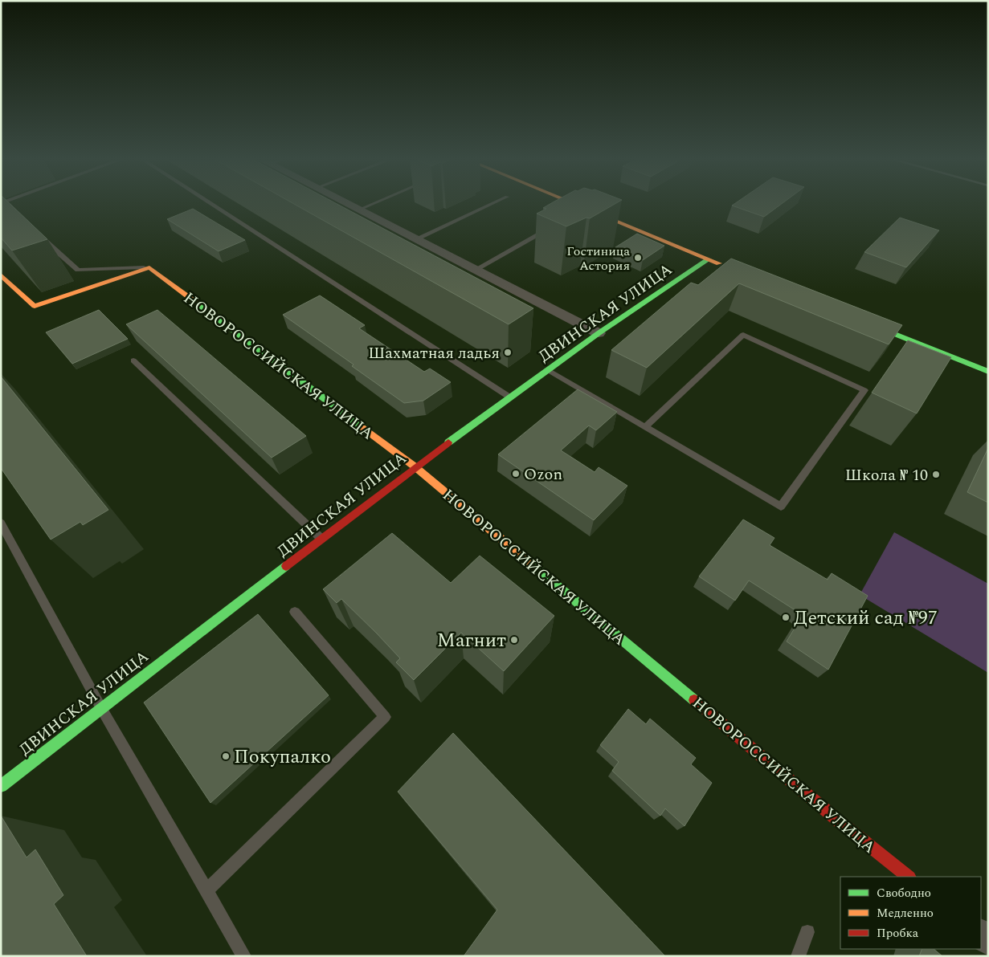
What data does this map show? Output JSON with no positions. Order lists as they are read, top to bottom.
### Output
{
  "streets": {
    "street": ["ДВИНСКАЯ УЛИЦА", "НОВОРОССИЙСКАЯ УЛИЦА"]
  },
  "crossings": [
    ["ДВИНСКАЯ УЛИЦА", "НОВОРОССИЙСКАЯ УЛИЦА"]
  ],
  "places": [
    "Гостиница Астория",
    "Шахматная ладья",
    "Ozon",
    "Школа № 10",
    "Детский сад №97",
    "Магнит",
    "Покупалко"
  ],
  "legend": ["Свободно", "Медленно", "Пробка"]
}
